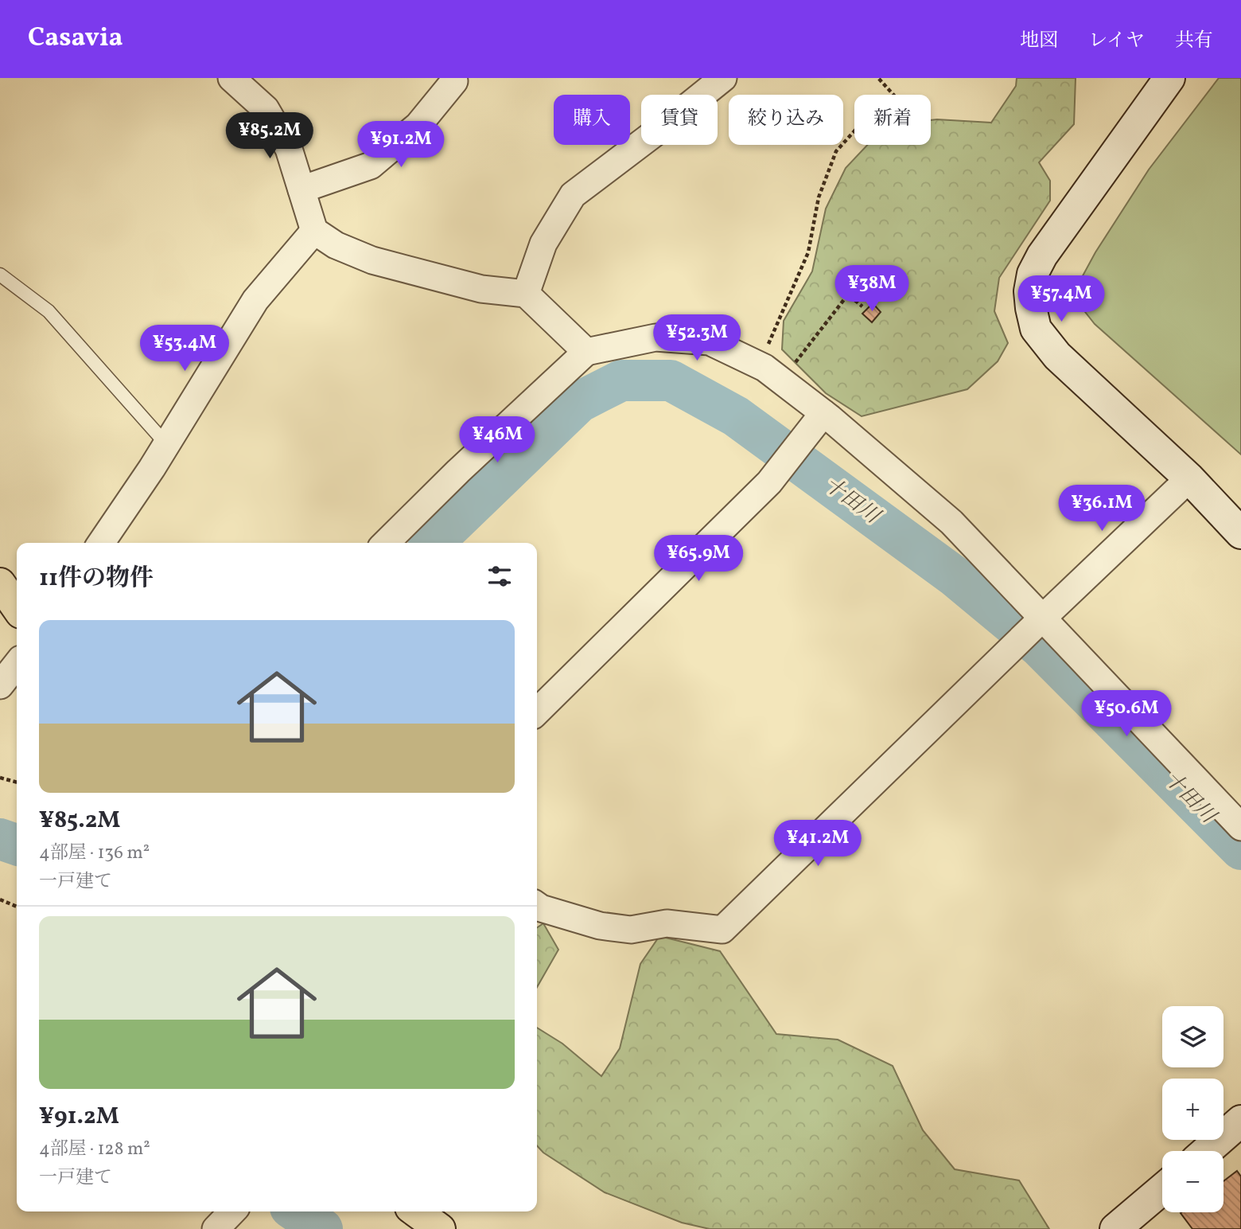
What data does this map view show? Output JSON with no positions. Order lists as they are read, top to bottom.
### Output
{
  "water": ["十田川"],
  "page": {
    "header": "Casavia",
    "nav": ["地図", "レイヤ", "共有"],
    "chip": [
      "購入",
      "賃貸",
      "絞り込み",
      "新着"
    ],
    "price": [
      "¥85.2M",
      "¥91.2M",
      "¥38M",
      "¥57.4M",
      "¥52.3M",
      "¥53.4M",
      "¥46M",
      "¥36.1M",
      "¥65.9M",
      "¥50.6M",
      "¥41.2M"
    ],
    "heading": "11件の物件",
    "list": [
      {
        "name": "¥85.2M",
        "note": "4部屋 · 136 m² · 一戸建て"
      },
      {
        "name": "¥91.2M",
        "note": "4部屋 · 128 m² · 一戸建て"
      }
    ],
    "map_buttons": ["+", "−"]
  }
}
